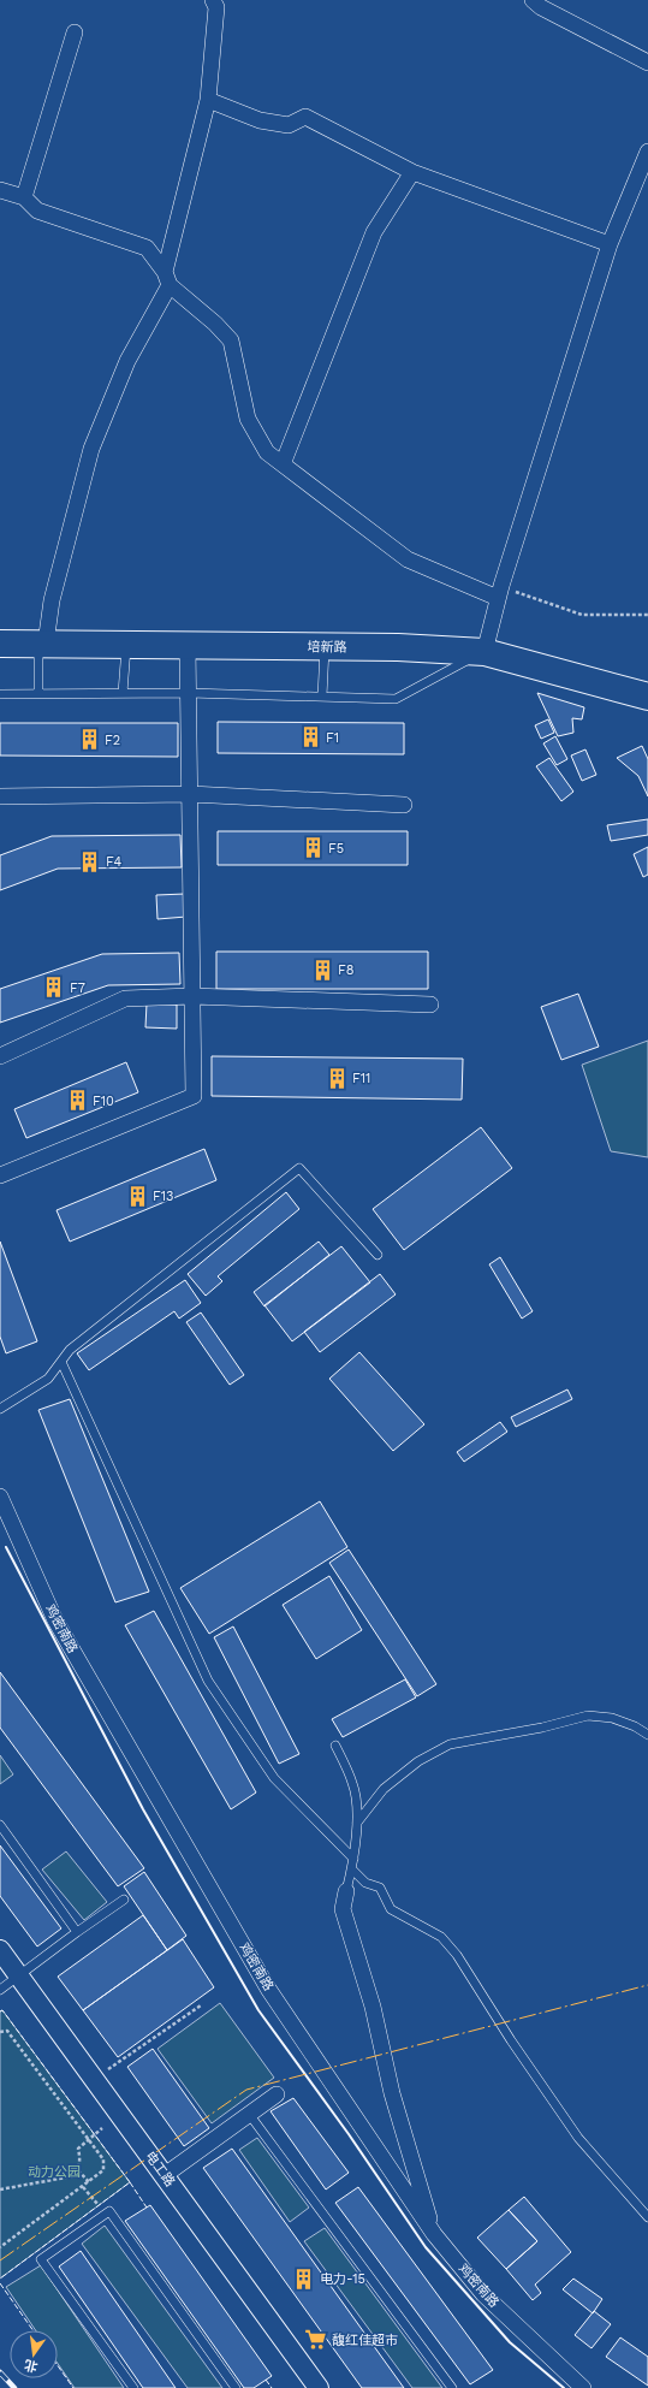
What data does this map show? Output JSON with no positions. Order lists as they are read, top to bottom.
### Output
{
  "streets": {
    "highway": ["培新路"],
    "street": ["鸡密南路", "电工路"]
  },
  "parks": ["动力公园"],
  "places": {
    "building": [
      "F1",
      "F2",
      "F5",
      "F4",
      "F8",
      "F7",
      "F11",
      "F10",
      "F13",
      "电力-15"
    ],
    "supermarket": ["馥红佳超市"]
  },
  "north": "bottom"
}
